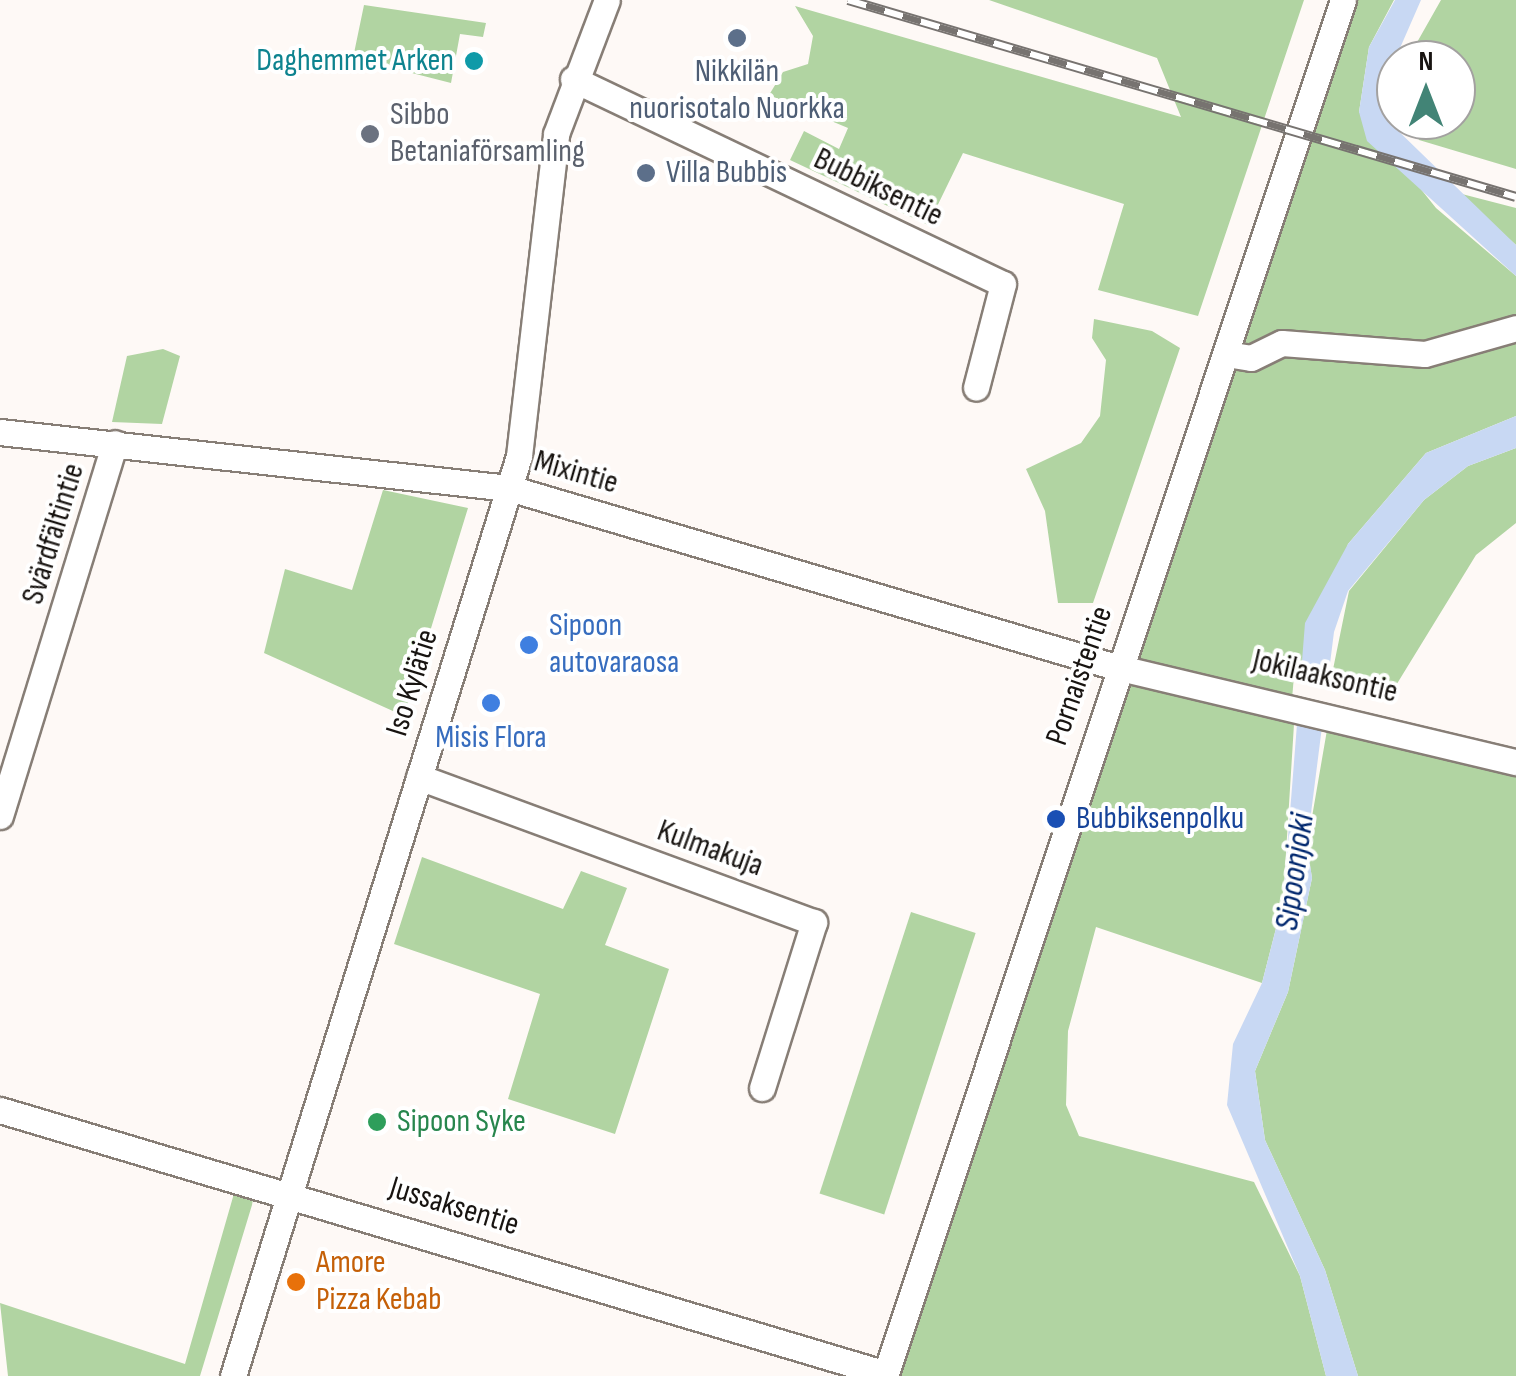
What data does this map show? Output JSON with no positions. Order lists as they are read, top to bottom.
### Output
{
  "streets": {
    "street": [
      "Bubbiksentie",
      "Mixintie",
      "Svärdfältintie",
      "Pornaistentie",
      "Jokilaaksontie",
      "Iso Kylätie",
      "Kulmakuja",
      "Jussaksentie"
    ]
  },
  "crossings": [
    ["Bubbiksentie", "Iso Kylätie"],
    ["Mixintie", "Svärdfältintie"],
    ["Mixintie", "Pornaistentie"],
    ["Mixintie", "Jokilaaksontie"],
    ["Mixintie", "Iso Kylätie"],
    ["Pornaistentie", "Jokilaaksontie"],
    ["Pornaistentie", "Jussaksentie"],
    ["Iso Kylätie", "Kulmakuja"],
    ["Iso Kylätie", "Jussaksentie"]
  ],
  "water": ["Sipoonjoki"],
  "places": [
    "Nikkilän nuorisotalo Nuorkka",
    "Daghemmet Arken",
    "Sibbo Betaniaförsamling",
    "Villa Bubbis",
    "Sipoon autovaraosa",
    "Misis Flora",
    "Bubbiksenpolku",
    "Sipoon Syke",
    "Amore Pizza Kebab"
  ],
  "north": "top"
}
